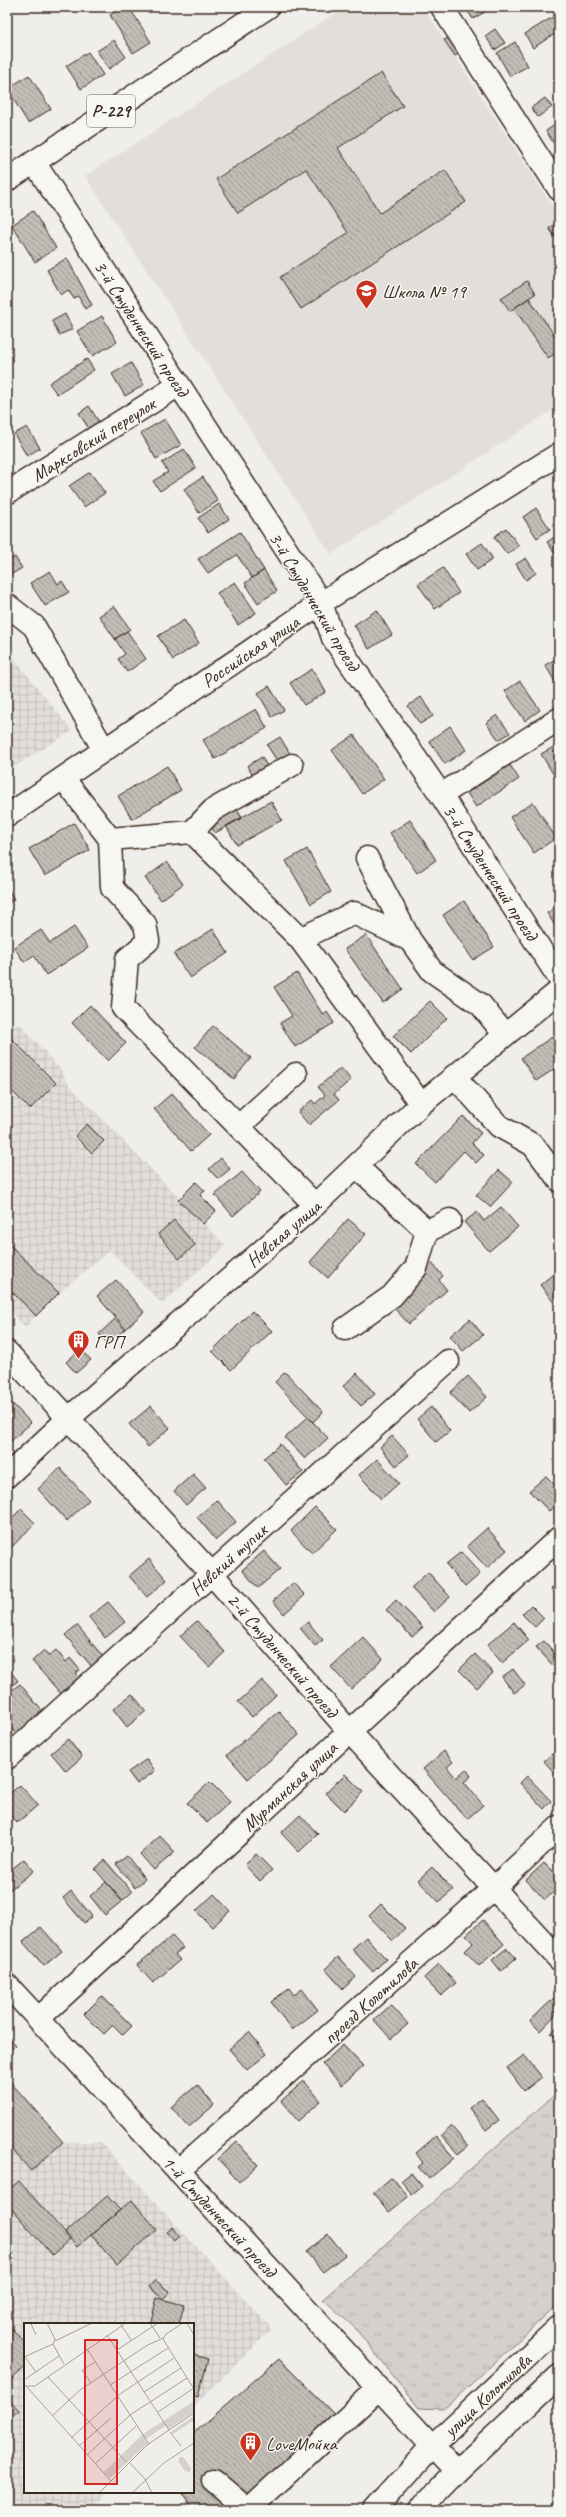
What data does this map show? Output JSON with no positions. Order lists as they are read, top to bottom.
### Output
{
  "streets": {
    "street": [
      "Р-229",
      "3-й Студенческий проезд",
      "Марксовский переулок",
      "Российская улица",
      "Невская улица",
      "Невский тупик",
      "2-й Студенческий проезд",
      "Мурманская улица",
      "проезд Колотилова",
      "1-й Студенческий проезд",
      "улица Колотилова"
    ]
  },
  "crossings": [
    ["Р-229", "3-й Студенческий проезд"],
    ["3-й Студенческий проезд", "Марксовский переулок"],
    ["3-й Студенческий проезд", "Российская улица"],
    ["Невская улица", "2-й Студенческий проезд"],
    ["Невский тупик", "2-й Студенческий проезд"],
    ["2-й Студенческий проезд", "Мурманская улица"],
    ["2-й Студенческий проезд", "проезд Колотилова"],
    ["Мурманская улица", "1-й Студенческий проезд"],
    ["проезд Колотилова", "1-й Студенческий проезд"],
    ["1-й Студенческий проезд", "улица Колотилова"]
  ],
  "places": {
    "school or university": ["Школа № 19"],
    "building": ["ГРП", "LoveМойка"]
  }
}
